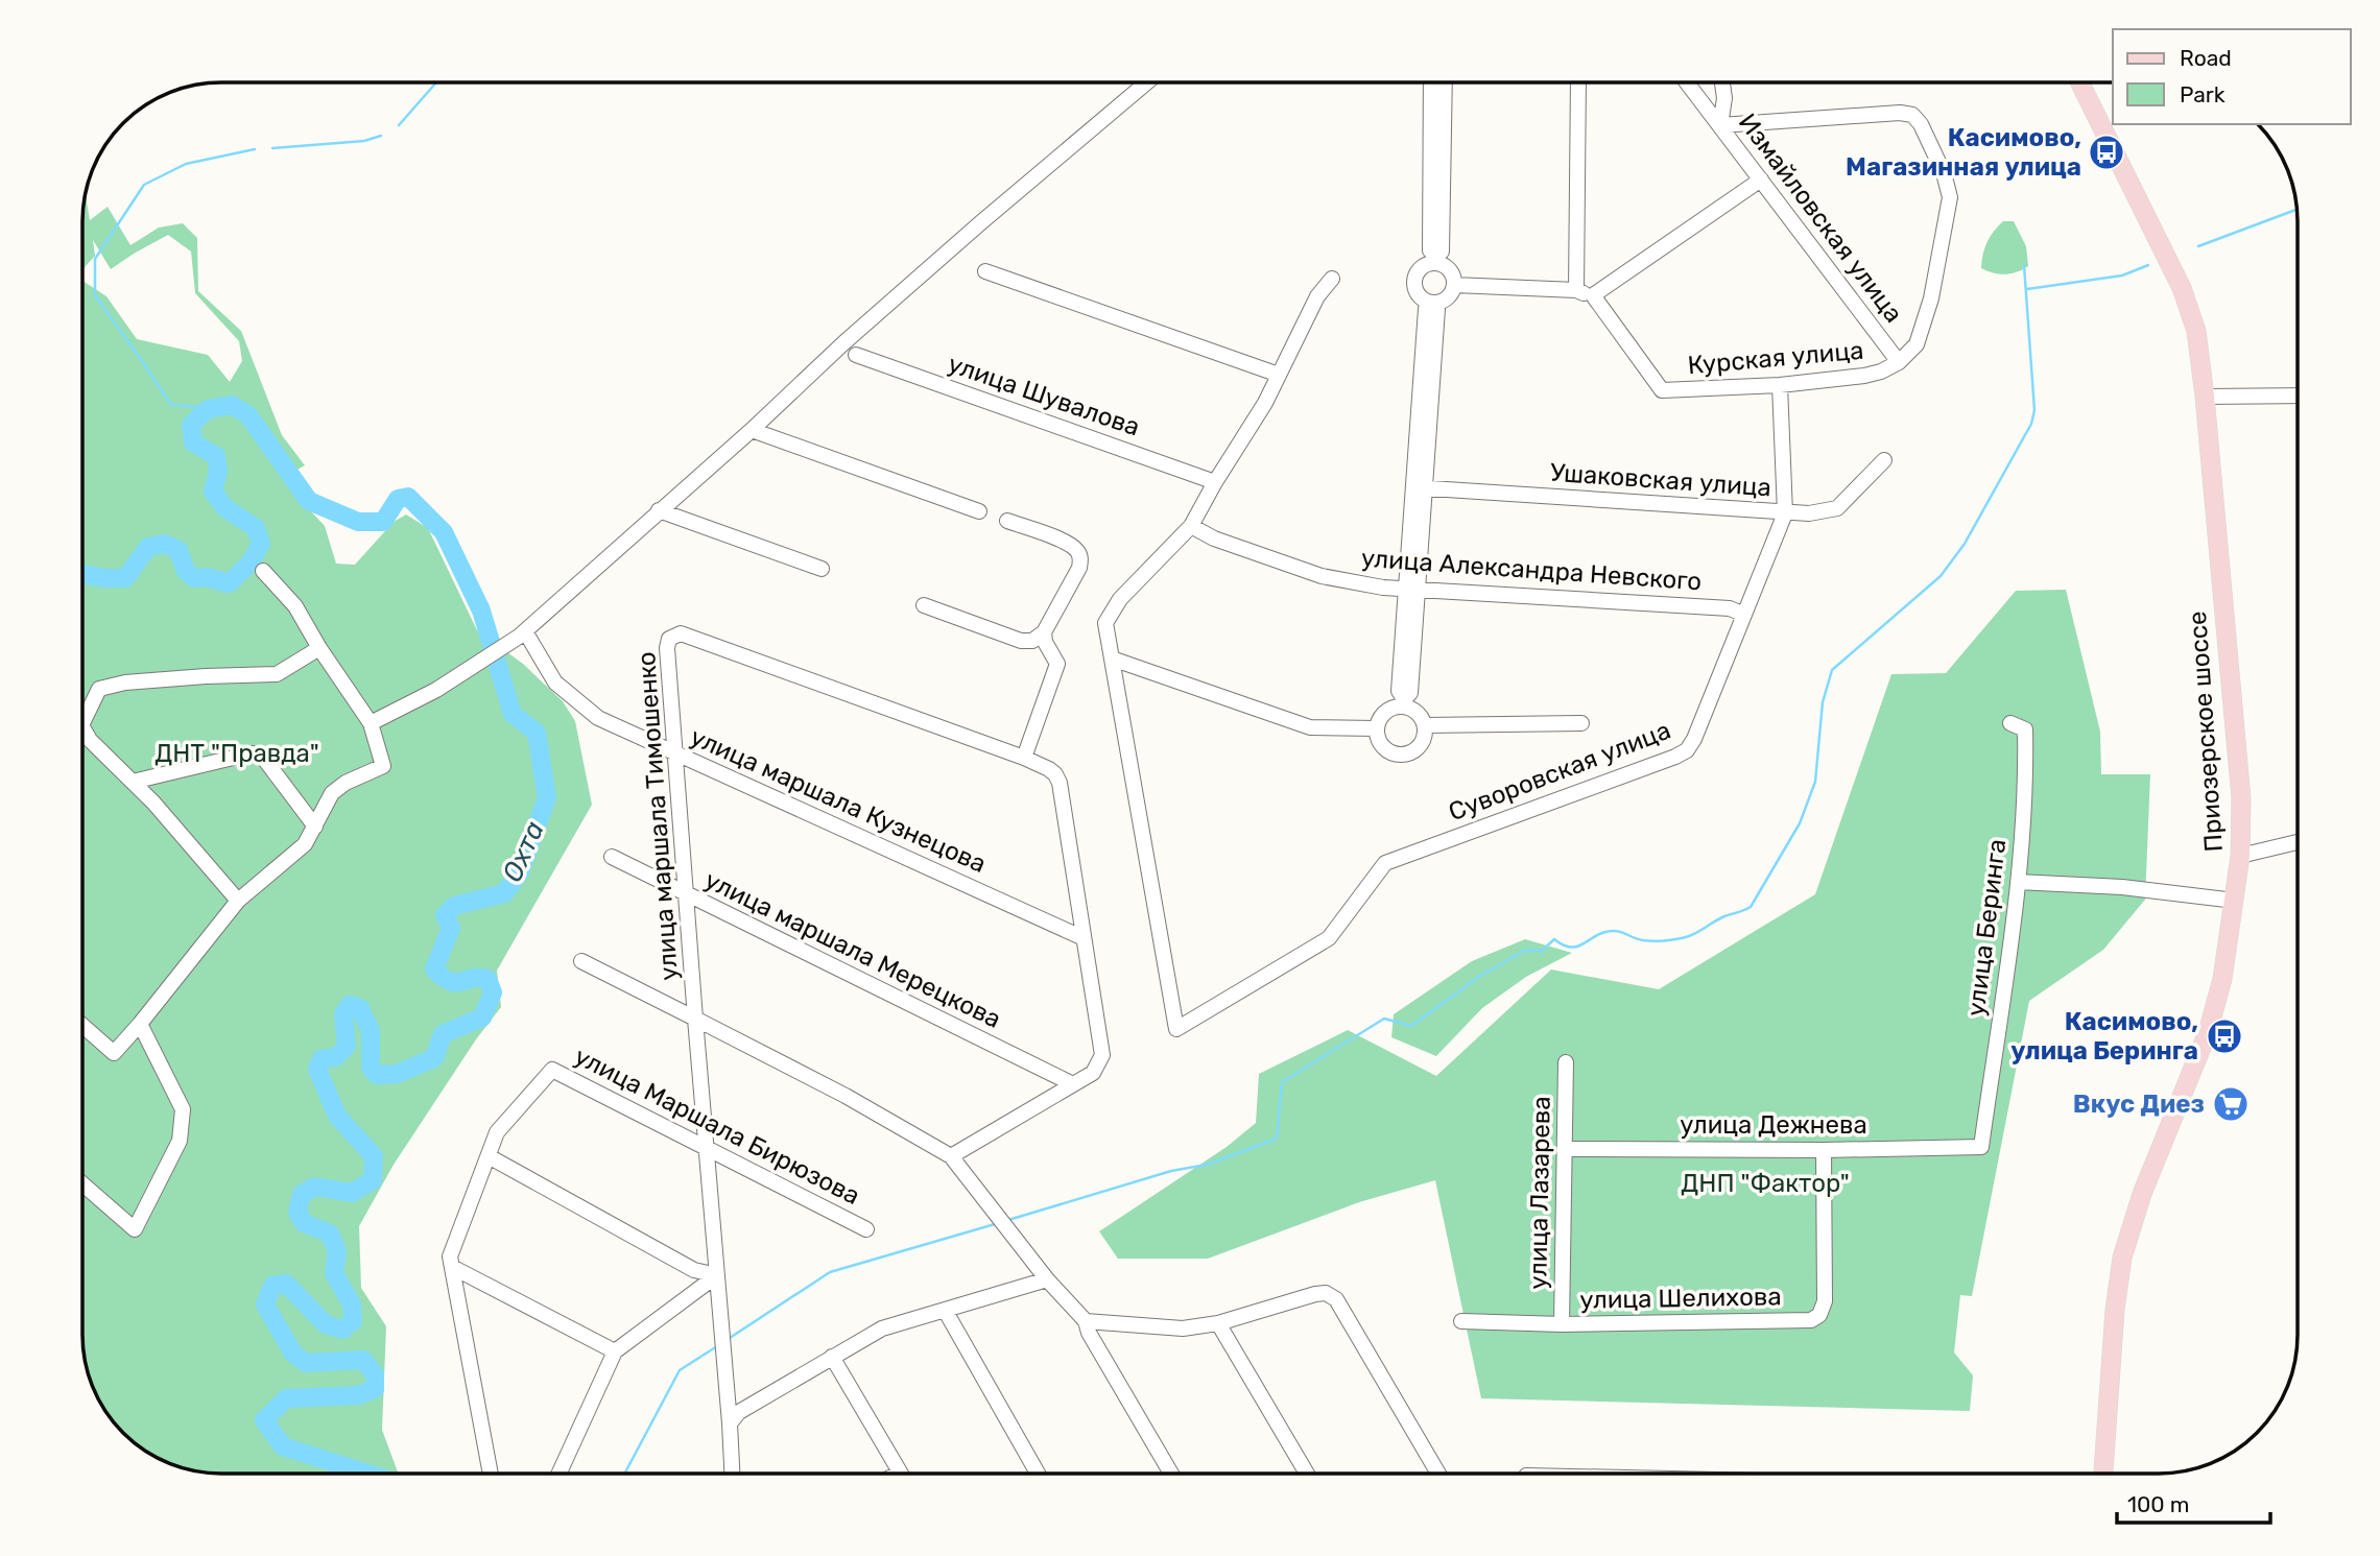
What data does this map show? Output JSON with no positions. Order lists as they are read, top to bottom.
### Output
{
  "streets": {
    "main road": ["Приозерское шоссе"],
    "street": [
      "Измайловская улица",
      "Курская улица",
      "улица Шувалова",
      "Ушаковская улица",
      "улица Александра Невского",
      "Суворовская улица",
      "улица маршала Кузнецова",
      "улица маршала Тимошенко",
      "улица Беринга",
      "улица маршала Мерецкова",
      "улица Дежнева",
      "улица Маршала Бирюзова",
      "улица Лазарева",
      "улица Шелихова"
    ]
  },
  "crossings": [
    ["Измайловская улица", "Курская улица"],
    ["Курская улица", "Суворовская улица"],
    ["Ушаковская улица", "Суворовская улица"],
    ["улица Александра Невского", "Суворовская улица"],
    ["улица маршала Кузнецова", "улица маршала Тимошенко"],
    ["улица маршала Тимошенко", "улица маршала Мерецкова"],
    ["улица Беринга", "улица Дежнева"],
    ["улица Дежнева", "улица Лазарева"],
    ["улица Дежнева", "улица Шелихова"],
    ["улица Лазарева", "улица Шелихова"]
  ],
  "water": ["Охта"],
  "parks": ["ДНТ \"Правда\"", "ДНП \"Фактор\""],
  "places": {
    "bus stop": ["Касимово, Магазинная улица", "Касимово, улица Беринга"],
    "supermarket": ["Вкус Диез"]
  },
  "legend": ["Road", "Park"],
  "scale_bar": "100 m"
}
